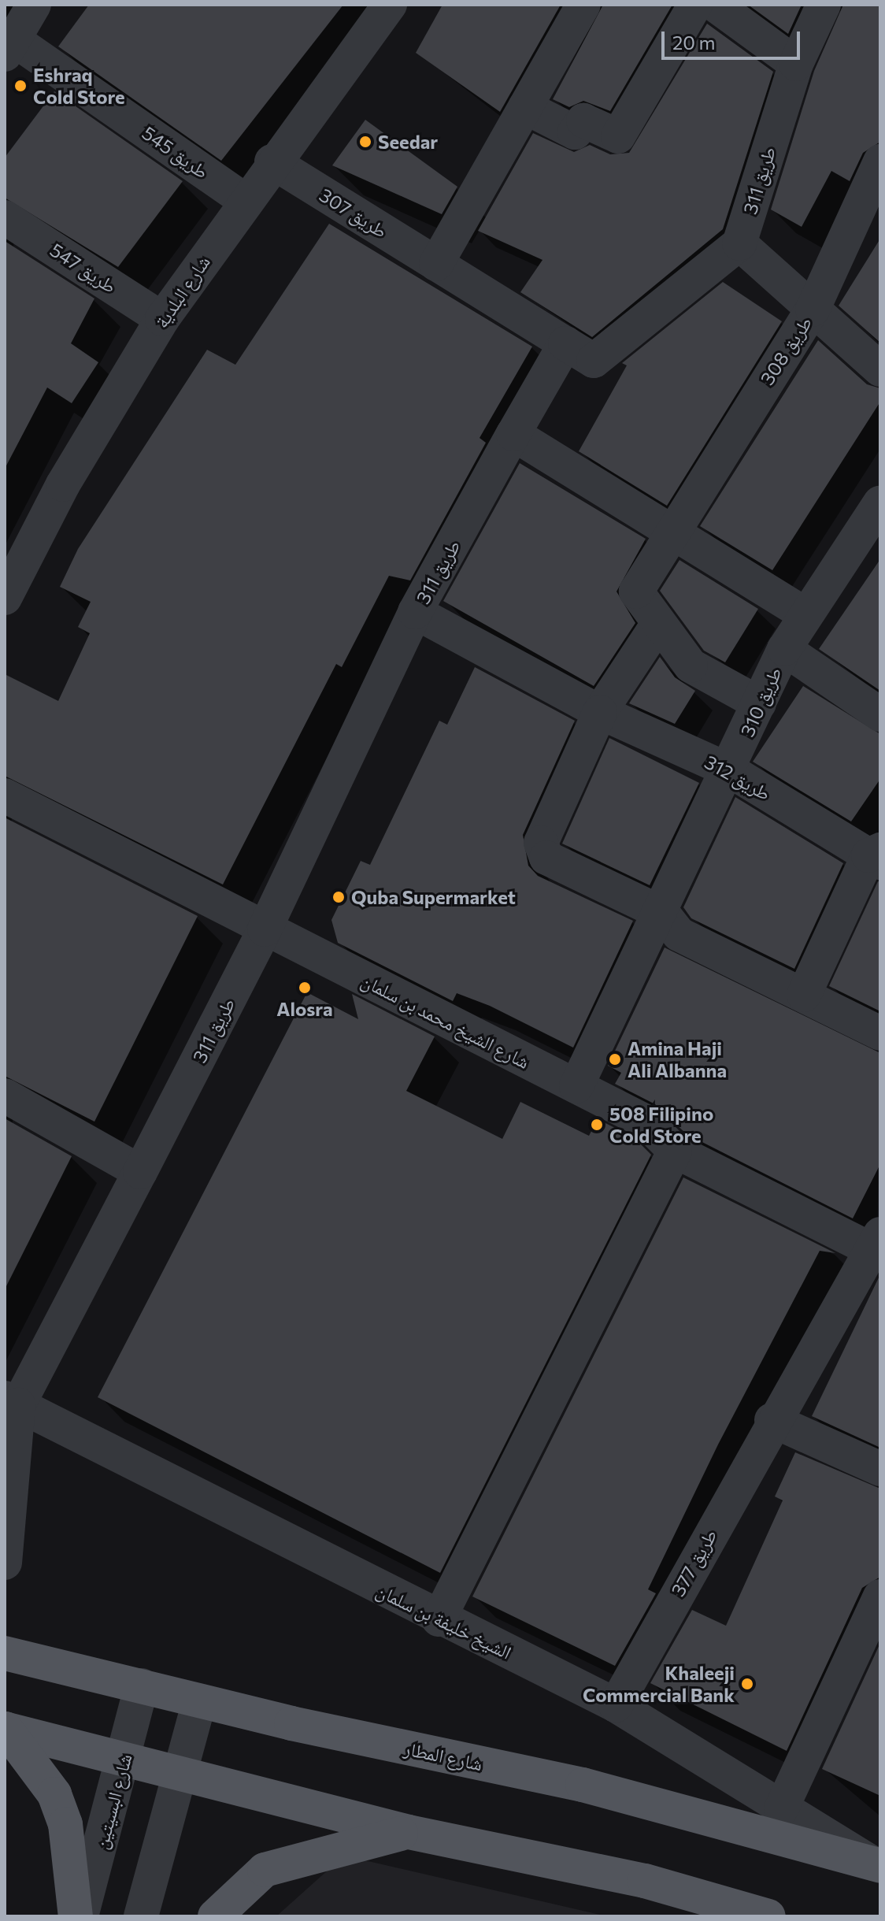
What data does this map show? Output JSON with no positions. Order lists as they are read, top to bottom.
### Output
{
  "streets": {
    "main road": ["شارع المطار"],
    "street": [
      "طريق 545",
      "طريق 311",
      "طريق 307",
      "طريق 547",
      "شارع البلدية",
      "طريق 308",
      "طريق 310",
      "طريق 312",
      "شارع الشيخ محمد بن سلمان",
      "طريق 377",
      "الشيخ خليفة بن سلمان",
      "شارع البسيتين"
    ]
  },
  "crossings": [
    ["طريق 545", "شارع البلدية"],
    ["طريق 311", "طريق 307"],
    ["طريق 311", "طريق 312"],
    ["طريق 311", "شارع الشيخ محمد بن سلمان"],
    ["طريق 311", "الشيخ خليفة بن سلمان"],
    ["طريق 307", "شارع البلدية"],
    ["طريق 547", "شارع البلدية"],
    ["طريق 308", "طريق 310"],
    ["طريق 310", "طريق 312"],
    ["طريق 310", "شارع الشيخ محمد بن سلمان"],
    ["شارع الشيخ محمد بن سلمان", "طريق 377"],
    ["طريق 377", "الشيخ خليفة بن سلمان"],
    ["الشيخ خليفة بن سلمان", "شارع المطار"],
    ["شارع المطار", "شارع البسيتين"]
  ],
  "places": [
    "Eshraq Cold Store",
    "Seedar",
    "Quba Supermarket",
    "Alosra",
    "Amina Haji Ali Albanna",
    "508 Filipino Cold Store",
    "Khaleeji Commercial Bank"
  ],
  "scale_bar": "20 m"
}
